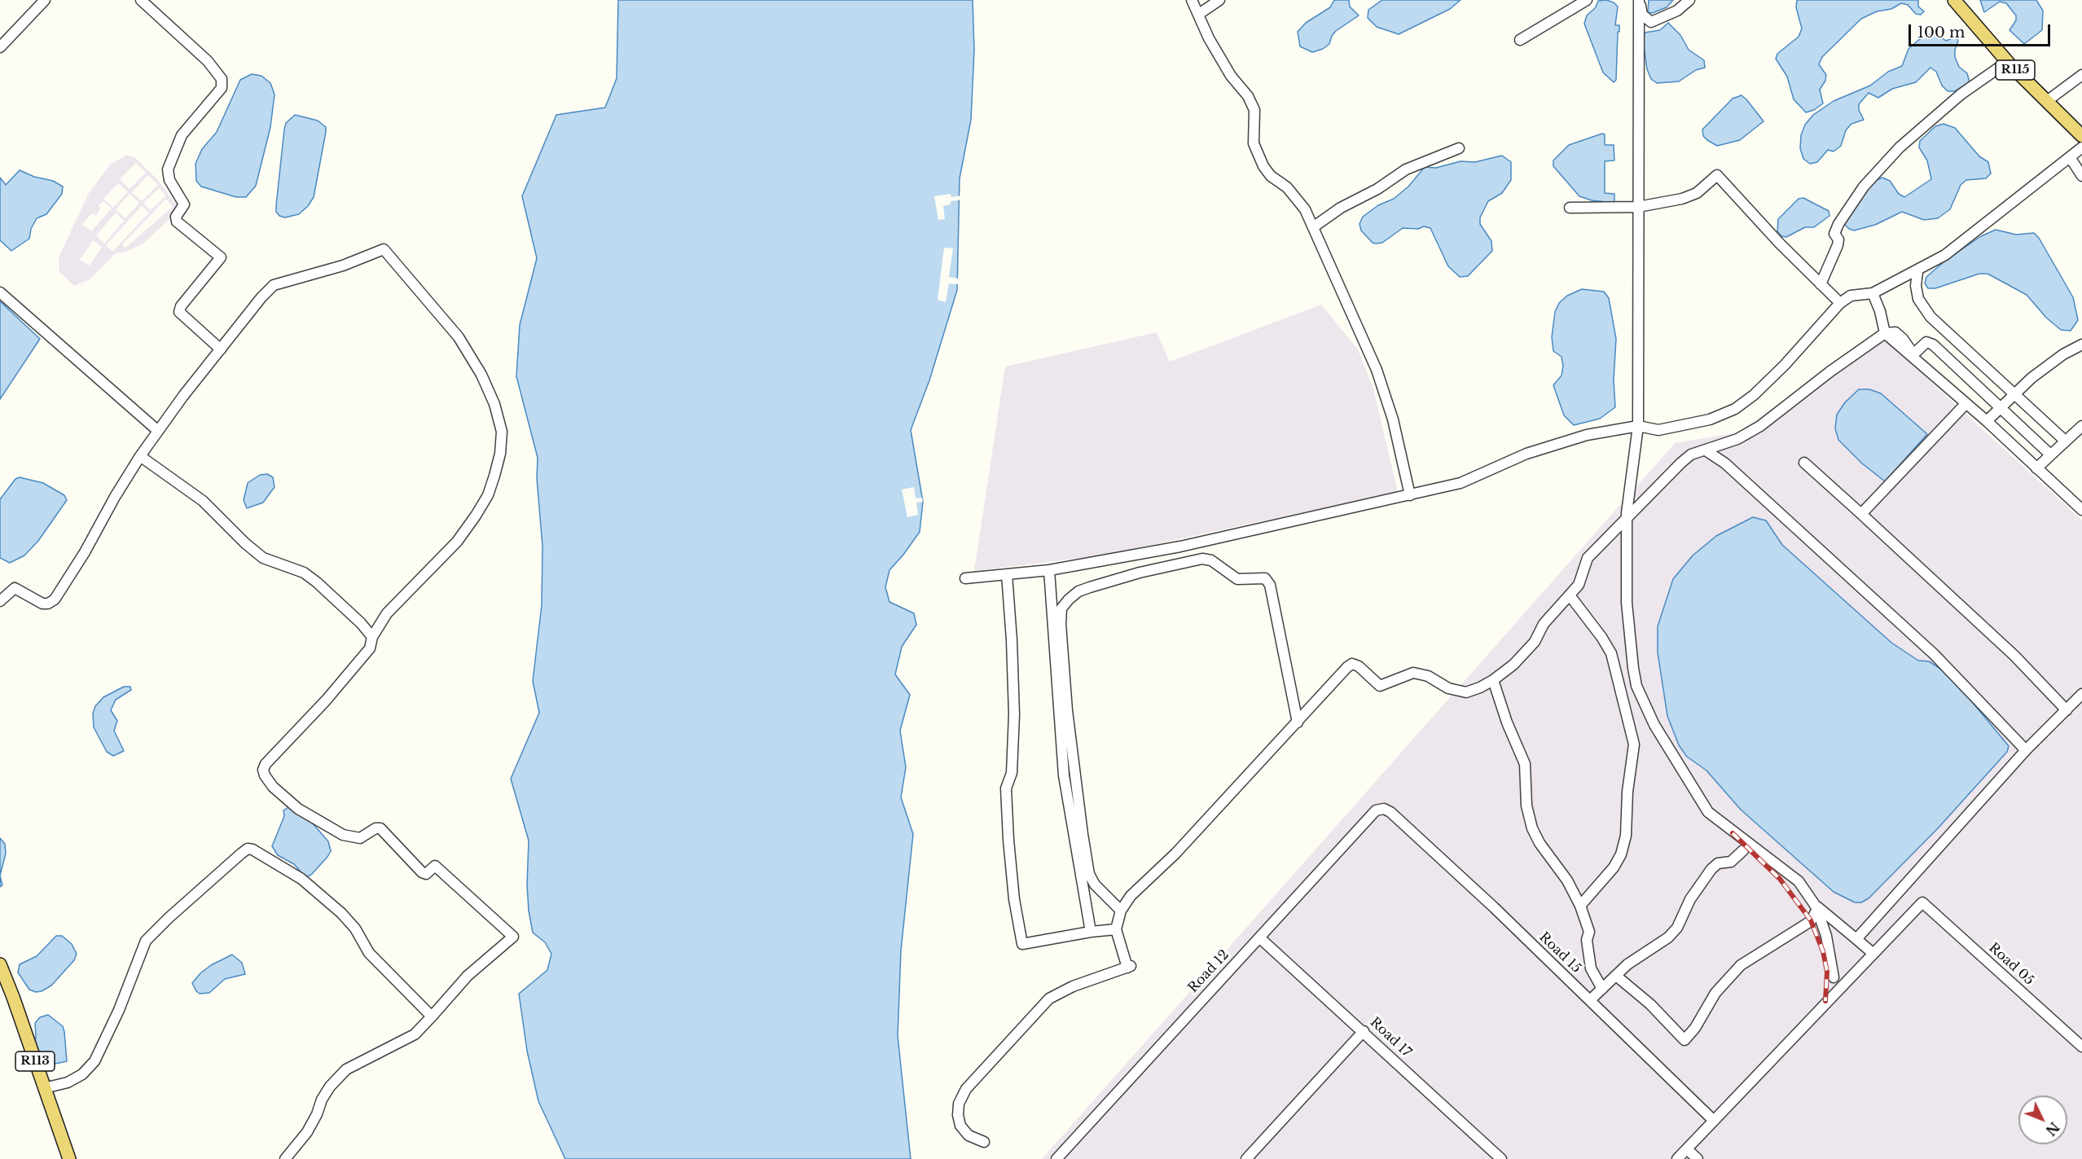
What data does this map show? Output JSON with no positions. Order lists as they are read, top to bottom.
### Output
{
  "streets": {
    "main road": ["R115", "R113"],
    "street": [
      "Road 15",
      "Road 05",
      "Road 12",
      "Road 17"
    ]
  },
  "crossings": [
    ["Road 15", "Road 12"],
    ["Road 12", "Road 17"]
  ],
  "scale_bar": "100 m",
  "north": "bottom right"
}
